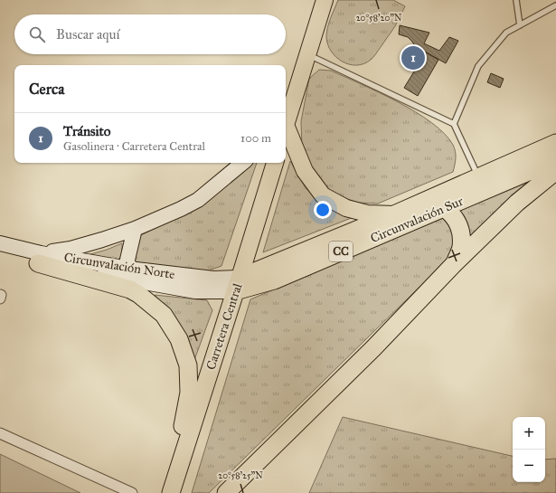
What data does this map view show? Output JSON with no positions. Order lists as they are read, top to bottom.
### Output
{
  "streets": {
    "highway": ["Circunvalación Sur", "CC", "Carretera Central"],
    "main road": ["Circunvalación Norte"]
  },
  "crossings": [
    ["Circunvalación Sur", "Circunvalación Norte"],
    ["Circunvalación Sur", "Carretera Central"],
    ["Circunvalación Norte", "Carretera Central"]
  ],
  "page": {
    "search": "Buscar aquí",
    "pins": "1",
    "heading": "Cerca",
    "list": [
      {
        "mark": "1",
        "name": "Tránsito",
        "note": "Gasolinera · Carretera Central",
        "value": "100 m"
      }
    ],
    "map_buttons": ["+", "−"]
  },
  "coordinates": ["20°58'20\"N", "20°58'25\"N"]
}
